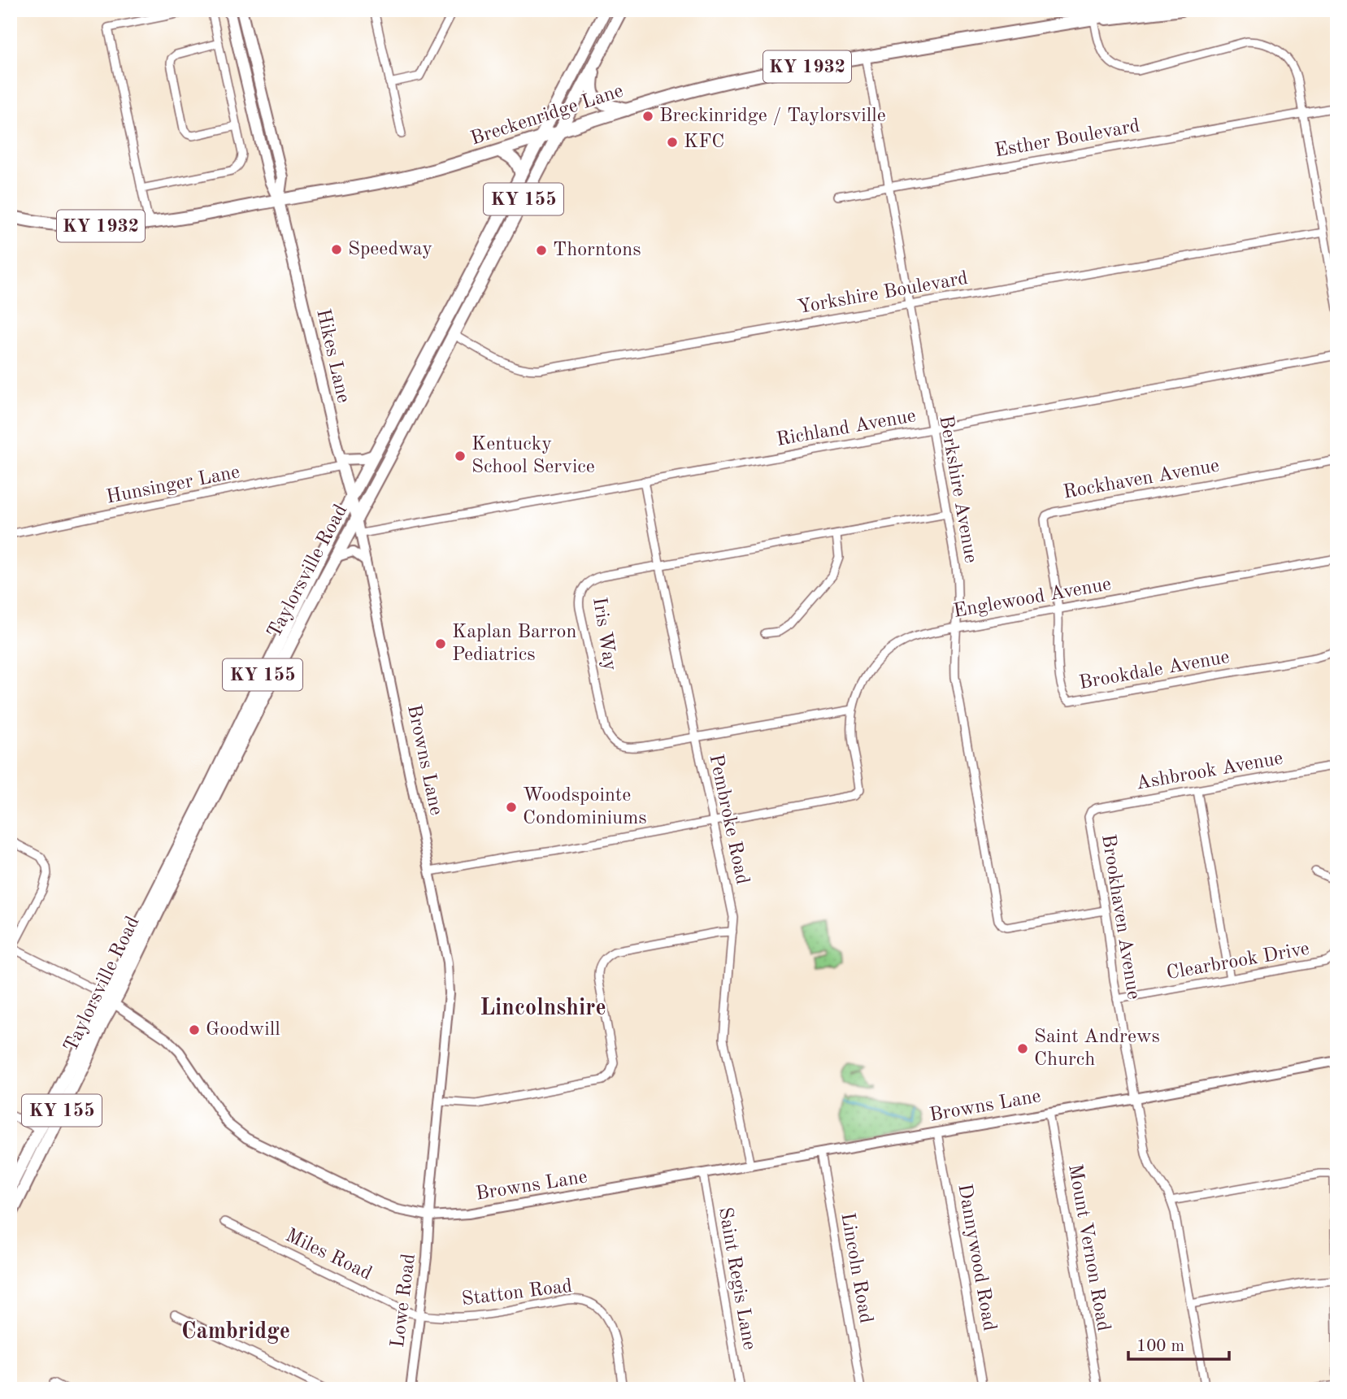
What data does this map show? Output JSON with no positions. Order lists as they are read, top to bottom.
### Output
{
  "streets": {
    "main road": [
      "KY 1932",
      "Breckenridge Lane",
      "KY 155",
      "Hikes Lane",
      "Taylorsville Road"
    ],
    "street": [
      "Esther Boulevard",
      "Yorkshire Boulevard",
      "Richland Avenue",
      "Rockhaven Avenue",
      "Hunsinger Lane",
      "Berkshire Avenue",
      "Englewood Avenue",
      "Iris Way",
      "Brookdale Avenue",
      "Browns Lane",
      "Ashbrook Avenue",
      "Pembroke Road",
      "Brookhaven Avenue",
      "Clearbrook Drive",
      "Mount Vernon Road",
      "Miles Road",
      "Dannywood Road",
      "Lincoln Road",
      "Saint Regis Lane",
      "Statton Road",
      "Lowe Road"
    ]
  },
  "crossings": [
    ["Breckenridge Lane", "Hikes Lane"],
    ["Breckenridge Lane", "Berkshire Avenue"],
    ["Breckenridge Lane", "Taylorsville Road"],
    ["Esther Boulevard", "Berkshire Avenue"],
    ["Yorkshire Boulevard", "Berkshire Avenue"],
    ["Yorkshire Boulevard", "Taylorsville Road"],
    ["Hikes Lane", "Hunsinger Lane"],
    ["Hikes Lane", "Taylorsville Road"],
    ["Hikes Lane", "Browns Lane"],
    ["Richland Avenue", "Berkshire Avenue"],
    ["Richland Avenue", "Browns Lane"],
    ["Richland Avenue", "Pembroke Road"],
    ["Rockhaven Avenue", "Englewood Avenue"],
    ["Rockhaven Avenue", "Brookdale Avenue"],
    ["Berkshire Avenue", "Englewood Avenue"],
    ["Berkshire Avenue", "Iris Way"],
    ["Berkshire Avenue", "Brookhaven Avenue"],
    ["Taylorsville Road", "Browns Lane"],
    ["Englewood Avenue", "Iris Way"],
    ["Englewood Avenue", "Brookdale Avenue"],
    ["Englewood Avenue", "Pembroke Road"],
    ["Iris Way", "Pembroke Road"],
    ["Browns Lane", "Pembroke Road"],
    ["Browns Lane", "Brookhaven Avenue"],
    ["Browns Lane", "Mount Vernon Road"],
    ["Browns Lane", "Dannywood Road"],
    ["Browns Lane", "Lincoln Road"],
    ["Browns Lane", "Saint Regis Lane"],
    ["Browns Lane", "Lowe Road"],
    ["Ashbrook Avenue", "Brookhaven Avenue"],
    ["Brookhaven Avenue", "Clearbrook Drive"],
    ["Miles Road", "Statton Road"],
    ["Miles Road", "Lowe Road"],
    ["Statton Road", "Lowe Road"]
  ],
  "districts": ["Lincolnshire", "Cambridge"],
  "places": [
    "Breckinridge / Taylorsville",
    "KFC",
    "Speedway",
    "Thorntons",
    "Kentucky School Service",
    "Kaplan Barron Pediatrics",
    "Woodspointe Condominiums",
    "Goodwill",
    "Saint Andrews Church"
  ],
  "scale_bar": "100 m"
}
